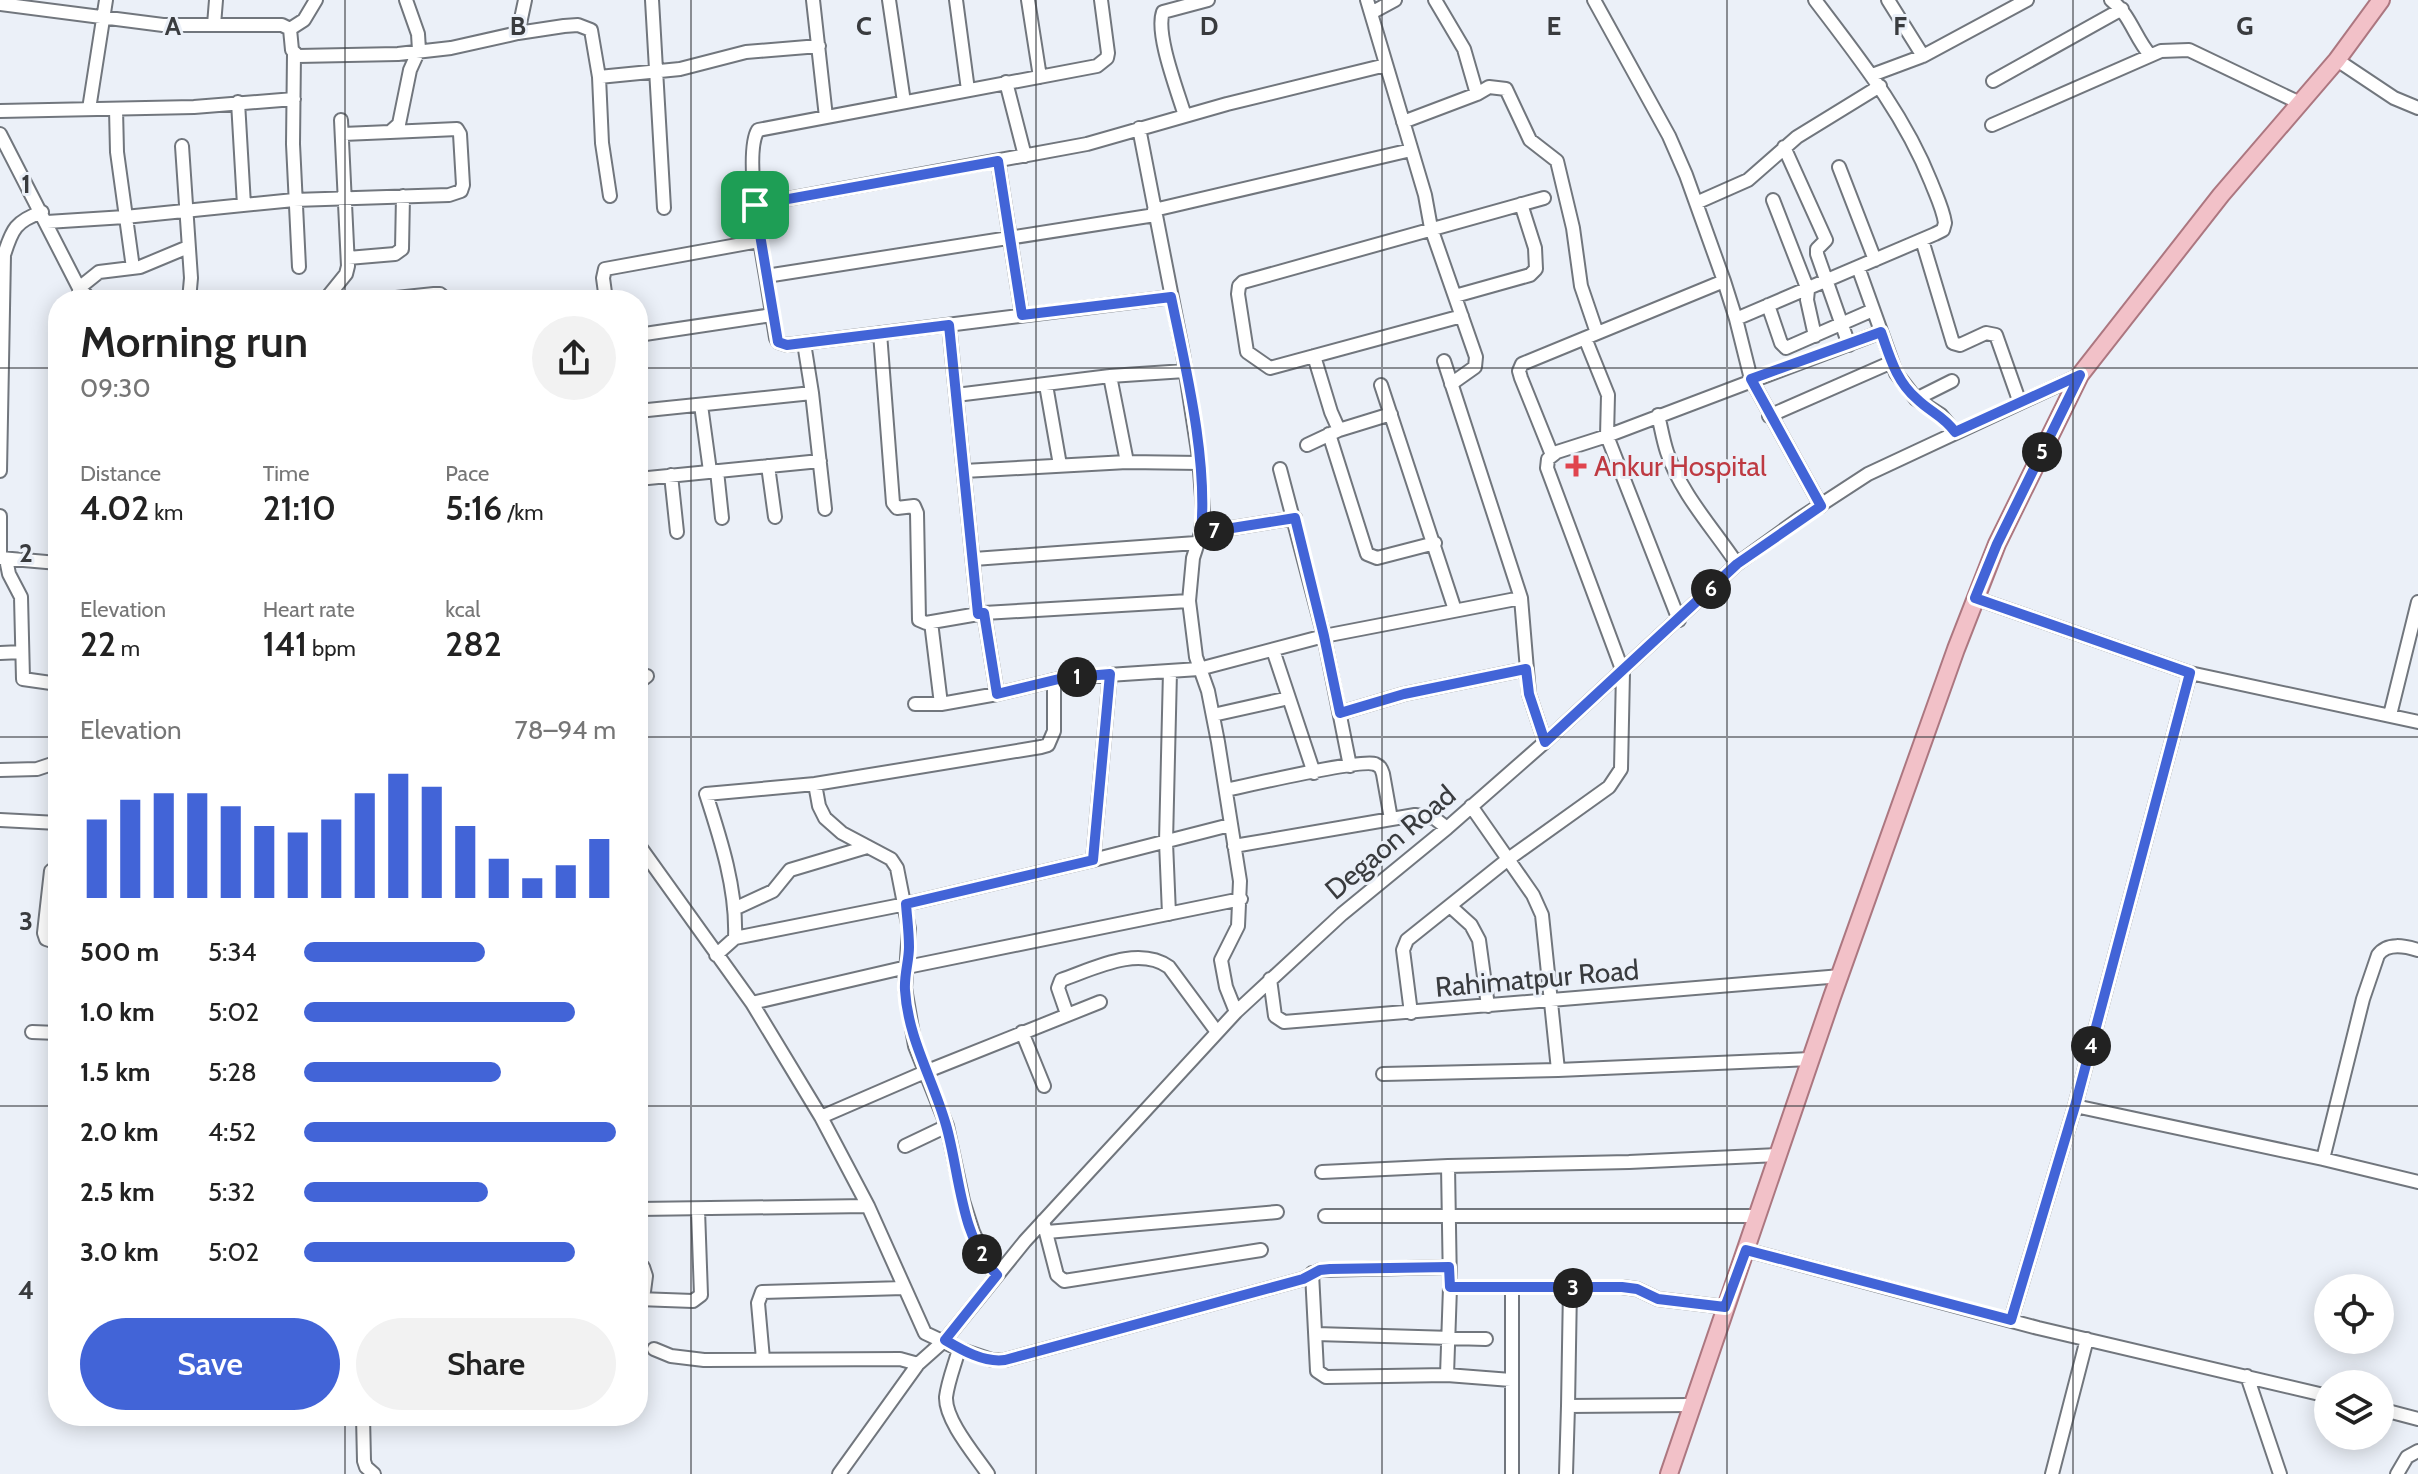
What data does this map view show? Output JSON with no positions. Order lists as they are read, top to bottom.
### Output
{
  "streets": {
    "street": ["Degaon Road", "Rahimatpur Road"]
  },
  "crossings": [
    ["Degaon Road", "Rahimatpur Road"]
  ],
  "places": {
    "health": ["Ankur Hospital"]
  },
  "page": {
    "heading": ["Morning run", "09:30"],
    "stats": [
      ["Distance", "4.02 km"],
      ["Time", "21:10"],
      ["Pace", "5:16 /km"],
      ["Elevation", "22 m"],
      ["Heart rate", "141 bpm"],
      ["kcal", "282"]
    ],
    "pins": [
      "5",
      "7",
      "6",
      "1",
      "4",
      "2",
      "3"
    ],
    "chart": ["Elevation", "78–94 m"],
    "list": [
      {
        "name": "500 m",
        "note": "5:34"
      },
      {
        "name": "1.0 km",
        "note": "5:02"
      },
      {
        "name": "1.5 km",
        "note": "5:28"
      },
      {
        "name": "2.0 km",
        "note": "4:52"
      },
      {
        "name": "2.5 km",
        "note": "5:32"
      },
      {
        "name": "3.0 km",
        "note": "5:02"
      }
    ],
    "buttons": ["Save", "Share"]
  },
  "grid": {
    "columns": [
      "A",
      "B",
      "C",
      "D",
      "E",
      "F",
      "G"
    ],
    "rows": [
      "1",
      "2",
      "3",
      "4"
    ]
  }
}
